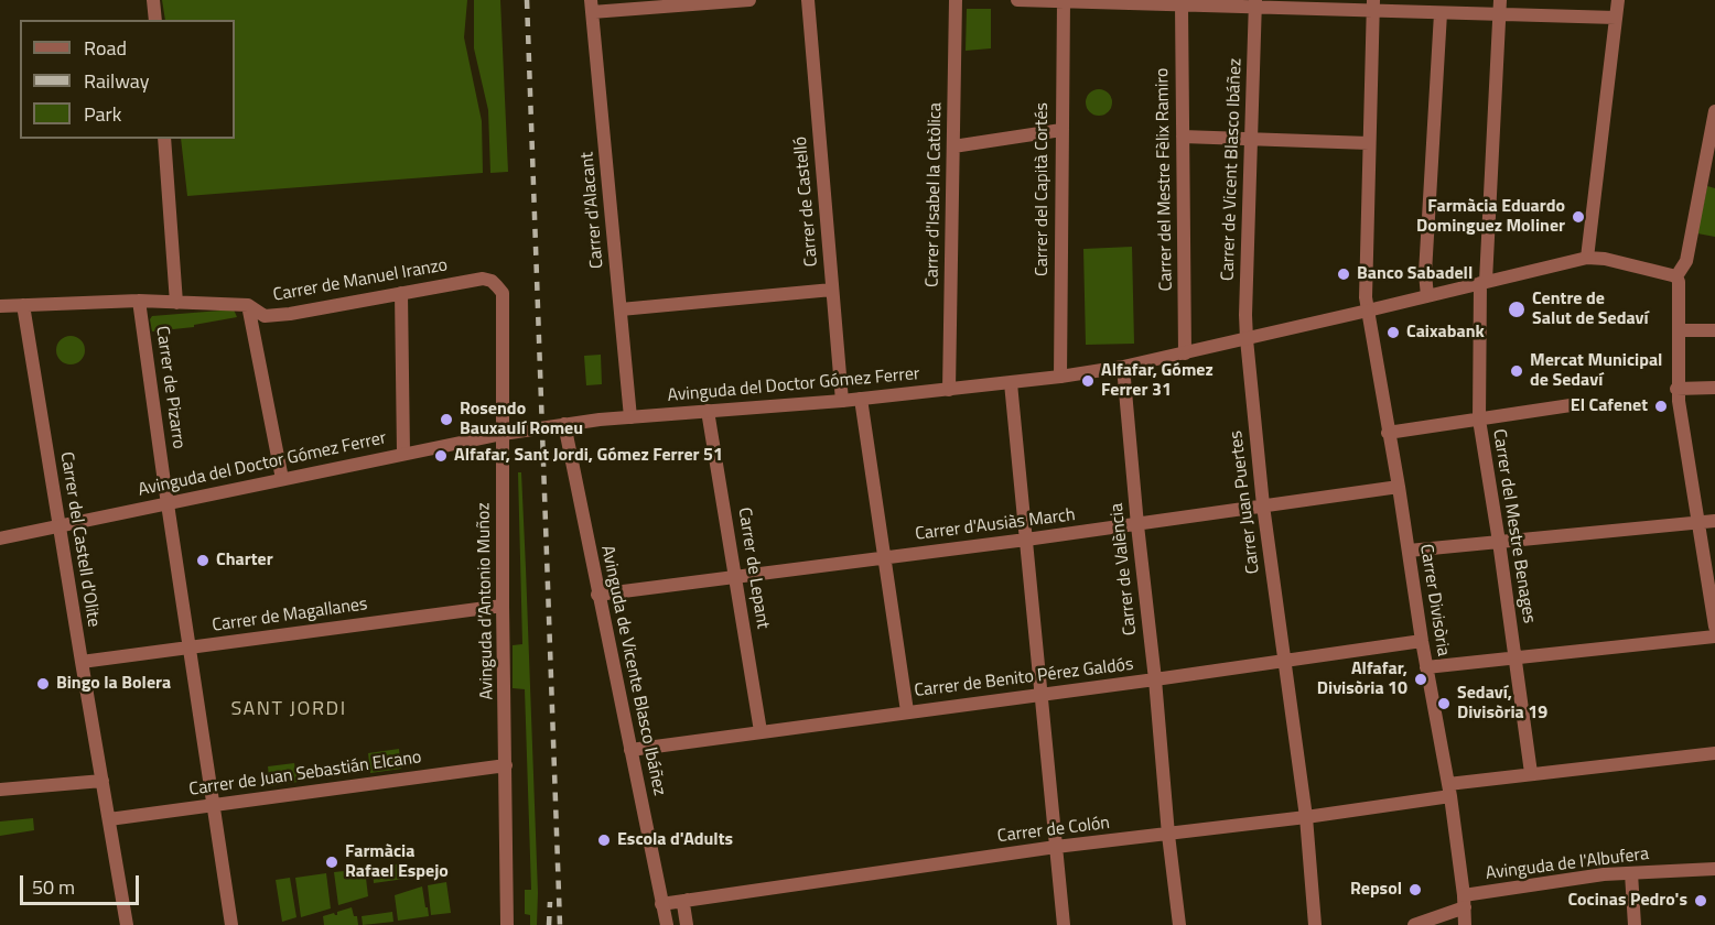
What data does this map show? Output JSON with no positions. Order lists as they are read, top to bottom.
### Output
{
  "streets": {
    "street": [
      "Carrer de Vicent Blasco Ibáñez",
      "Carrer del Mestre Fèlix Ramiro",
      "Carrer del Capità Cortés",
      "Carrer d'Isabel la Catòlica",
      "Carrer de Castelló",
      "Carrer d'Alacant",
      "Carrer de Manuel Iranzo",
      "Avinguda del Doctor Gómez Ferrer",
      "Carrer de Pizarro",
      "Carrer Juan Puertes",
      "Carrer d'Ausiàs March",
      "Carrer del Mestre Benages",
      "Carrer del Castell d'Olite",
      "Carrer de Lepant",
      "Carrer de València",
      "Carrer Divisòria",
      "Avinguda d’Antonio Muñoz",
      "Carrer de Magallanes",
      "Avinguda de Vicente Blasco Ibáñez",
      "Carrer de Benito Pérez Galdós",
      "Carrer de Juan Sebastián Elcano",
      "Carrer de Colón",
      "Avinguda de l'Albufera"
    ]
  },
  "crossings": [
    ["Carrer de Vicent Blasco Ibáñez", "Avinguda del Doctor Gómez Ferrer"],
    ["Carrer de Vicent Blasco Ibáñez", "Carrer Juan Puertes"],
    ["Carrer del Mestre Fèlix Ramiro", "Avinguda del Doctor Gómez Ferrer"],
    ["Carrer del Capità Cortés", "Avinguda del Doctor Gómez Ferrer"],
    ["Carrer d'Isabel la Catòlica", "Avinguda del Doctor Gómez Ferrer"],
    ["Carrer de Castelló", "Avinguda del Doctor Gómez Ferrer"],
    ["Carrer d'Alacant", "Avinguda del Doctor Gómez Ferrer"],
    ["Carrer de Manuel Iranzo", "Carrer de Pizarro"],
    ["Carrer de Manuel Iranzo", "Carrer del Castell d'Olite"],
    ["Carrer de Manuel Iranzo", "Avinguda d’Antonio Muñoz"],
    ["Avinguda del Doctor Gómez Ferrer", "Carrer de Pizarro"],
    ["Avinguda del Doctor Gómez Ferrer", "Carrer Juan Puertes"],
    ["Avinguda del Doctor Gómez Ferrer", "Carrer del Mestre Benages"],
    ["Avinguda del Doctor Gómez Ferrer", "Carrer del Castell d'Olite"],
    ["Avinguda del Doctor Gómez Ferrer", "Carrer de Lepant"],
    ["Avinguda del Doctor Gómez Ferrer", "Carrer de València"],
    ["Avinguda del Doctor Gómez Ferrer", "Carrer Divisòria"],
    ["Avinguda del Doctor Gómez Ferrer", "Avinguda d’Antonio Muñoz"],
    ["Avinguda del Doctor Gómez Ferrer", "Avinguda de Vicente Blasco Ibáñez"],
    ["Carrer de Pizarro", "Carrer de Magallanes"],
    ["Carrer de Pizarro", "Carrer de Juan Sebastián Elcano"],
    ["Carrer Juan Puertes", "Carrer d'Ausiàs March"],
    ["Carrer Juan Puertes", "Carrer de Benito Pérez Galdós"],
    ["Carrer Juan Puertes", "Carrer de Colón"],
    ["Carrer d'Ausiàs March", "Carrer de Lepant"],
    ["Carrer d'Ausiàs March", "Carrer de València"],
    ["Carrer d'Ausiàs March", "Carrer Divisòria"],
    ["Carrer d'Ausiàs March", "Avinguda de Vicente Blasco Ibáñez"],
    ["Carrer del Mestre Benages", "Carrer de Colón"],
    ["Carrer del Castell d'Olite", "Carrer de Magallanes"],
    ["Carrer del Castell d'Olite", "Carrer de Juan Sebastián Elcano"],
    ["Carrer de Lepant", "Carrer de Benito Pérez Galdós"],
    ["Carrer de València", "Carrer de Benito Pérez Galdós"],
    ["Carrer de València", "Carrer de Colón"],
    ["Carrer Divisòria", "Carrer de Benito Pérez Galdós"],
    ["Carrer Divisòria", "Carrer de Colón"],
    ["Carrer Divisòria", "Avinguda de l'Albufera"],
    ["Avinguda d’Antonio Muñoz", "Carrer de Magallanes"],
    ["Avinguda d’Antonio Muñoz", "Carrer de Juan Sebastián Elcano"],
    ["Avinguda de Vicente Blasco Ibáñez", "Carrer de Benito Pérez Galdós"],
    ["Avinguda de Vicente Blasco Ibáñez", "Carrer de Colón"]
  ],
  "districts": ["SANT JORDI"],
  "places": [
    "Farmàcia Eduardo Dominguez Moliner",
    "Banco Sabadell",
    "Centre de Salut de Sedaví",
    "Caixabank",
    "Mercat Municipal de Sedaví",
    "Alfafar, Gómez Ferrer 31",
    "El Cafenet",
    "Rosendo Bauxaulí Romeu",
    "Alfafar, Sant Jordi, Gómez Ferrer 51",
    "Charter",
    "Alfafar, Divisòria 10",
    "Bingo la Bolera",
    "Sedaví, Divisòria 19",
    "Escola d'Adults",
    "Farmàcia Rafael Espejo",
    "Repsol",
    "Cocinas Pedro's"
  ],
  "legend": ["Road", "Railway", "Park"],
  "scale_bar": "50 m"
}
